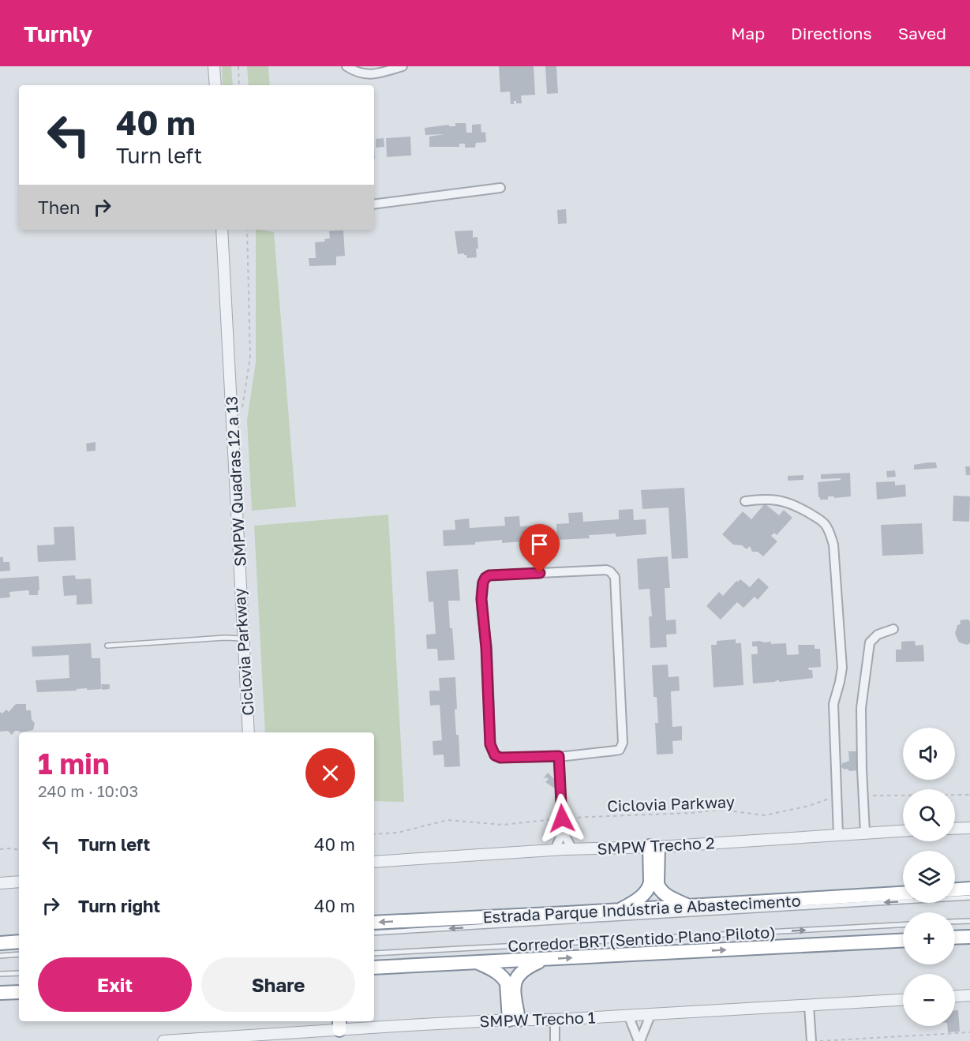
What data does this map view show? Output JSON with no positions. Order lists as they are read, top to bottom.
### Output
{
  "streets": {
    "highway": ["Estrada Parque Indústria e Abastecimento"],
    "street": ["SMPW Quadras 12 a 13", "SMPW Trecho 2", "SMPW Trecho 1"],
    "lane": ["Corredor BRT(Sentido Plano Piloto)"],
    "path": ["Ciclovia Parkway"]
  },
  "page": {
    "header": "Turnly",
    "nav": ["Map", "Directions", "Saved"],
    "turn": ["40 m", "Turn left"],
    "then": "Then",
    "map_buttons": ["+", "−"],
    "heading": ["1 min", "240 m · 10:03"],
    "list": [
      {
        "name": "Turn left",
        "value": "40 m"
      },
      {
        "name": "Turn right",
        "value": "40 m"
      }
    ],
    "buttons": ["Exit", "Share"]
  }
}
